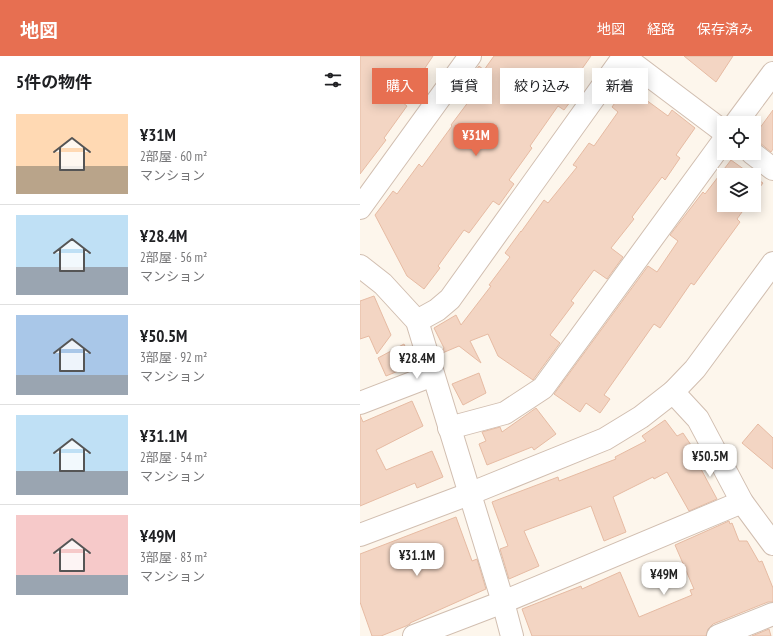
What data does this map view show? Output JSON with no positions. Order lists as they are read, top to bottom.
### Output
{
  "page": {
    "header": "地図",
    "nav": ["地図", "経路", "保存済み"],
    "heading": "5件の物件",
    "chip": [
      "購入",
      "賃貸",
      "絞り込み",
      "新着"
    ],
    "list": [
      {
        "name": "¥31M",
        "note": "2部屋 · 60 m² · マンション"
      },
      {
        "name": "¥28.4M",
        "note": "2部屋 · 56 m² · マンション"
      },
      {
        "name": "¥50.5M",
        "note": "3部屋 · 92 m² · マンション"
      },
      {
        "name": "¥31.1M",
        "note": "2部屋 · 54 m² · マンション"
      },
      {
        "name": "¥49M",
        "note": "3部屋 · 83 m² · マンション"
      }
    ],
    "price": [
      "¥31M",
      "¥28.4M",
      "¥50.5M",
      "¥31.1M",
      "¥49M"
    ]
  }
}
